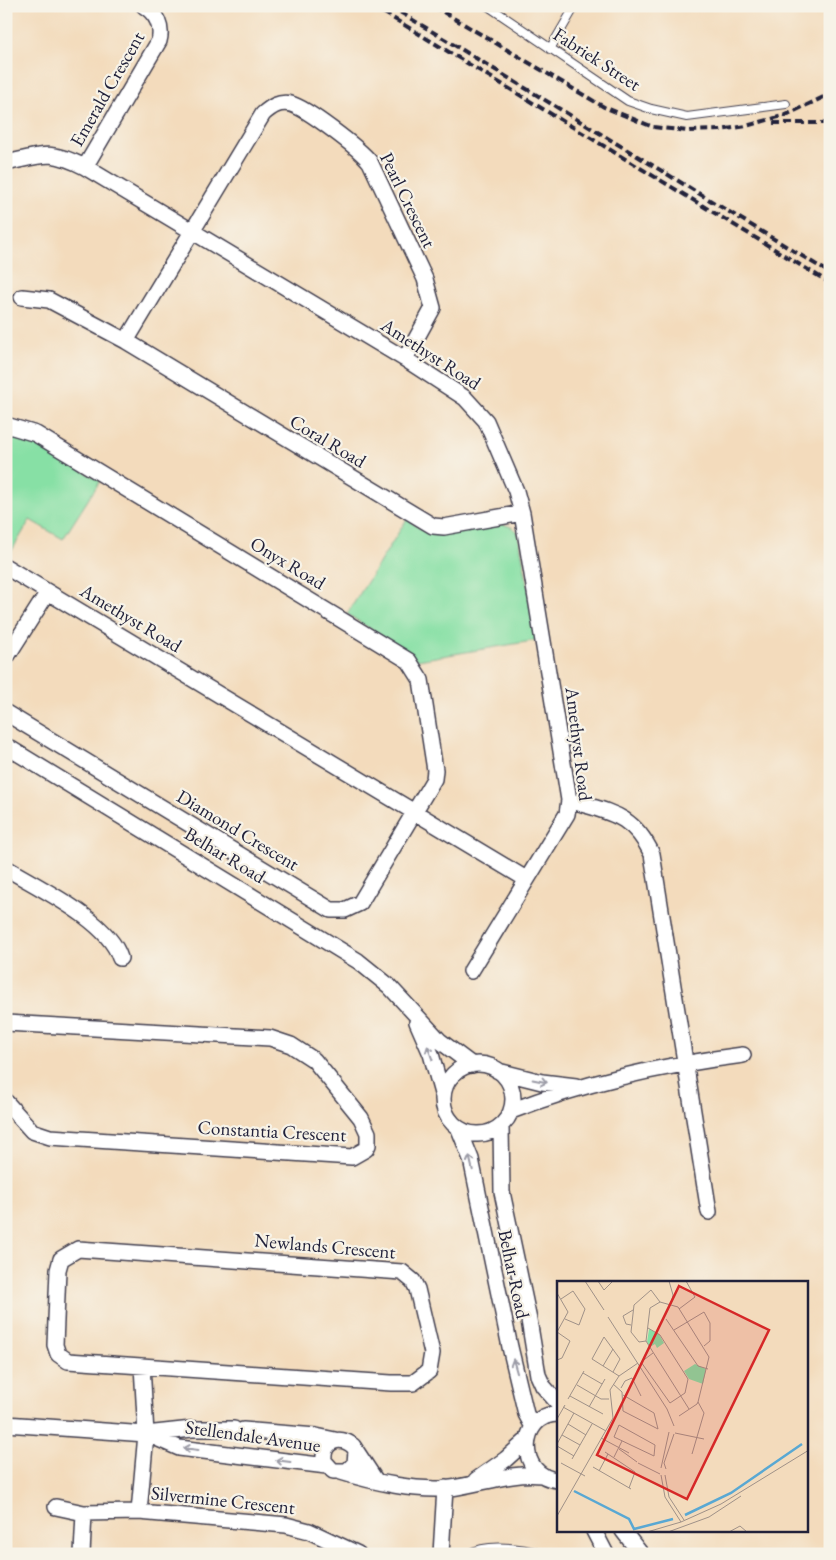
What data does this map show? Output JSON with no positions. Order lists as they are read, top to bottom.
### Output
{
  "streets": {
    "street": [
      "Emerald Crescent",
      "Pearl Crescent",
      "Amethyst Road",
      "Coral Road",
      "Onyx Road",
      "Diamond Crescent",
      "Belhar Road",
      "Constantia Crescent",
      "Newlands Crescent",
      "Stellendale Avenue",
      "Silvermine Crescent"
    ],
    "lane": ["Fabriek Street"]
  },
  "crossings": [
    ["Emerald Crescent", "Amethyst Road"],
    ["Pearl Crescent", "Amethyst Road"],
    ["Amethyst Road", "Coral Road"],
    ["Amethyst Road", "Onyx Road"],
    ["Amethyst Road", "Diamond Crescent"],
    ["Onyx Road", "Diamond Crescent"],
    ["Belhar Road", "Stellendale Avenue"],
    ["Stellendale Avenue", "Silvermine Crescent"]
  ]
}
